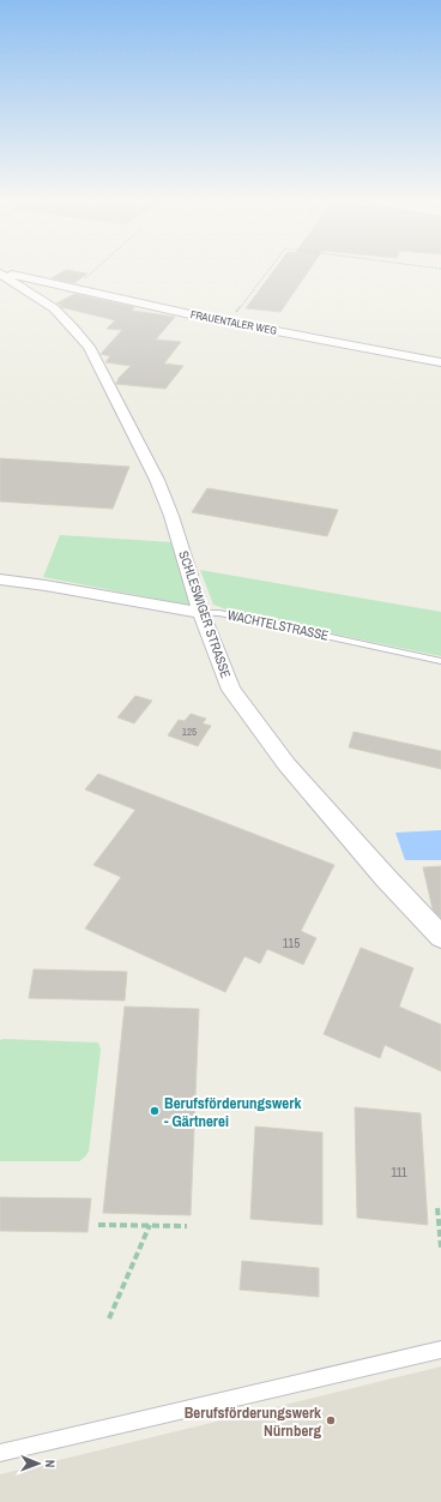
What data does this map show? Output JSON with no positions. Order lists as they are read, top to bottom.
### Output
{
  "streets": {
    "street": ["FRAUENTALER WEG", "SCHLESWIGER STRASSE", "WACHTELSTRASSE"]
  },
  "crossings": [
    ["FRAUENTALER WEG", "SCHLESWIGER STRASSE"],
    ["SCHLESWIGER STRASSE", "WACHTELSTRASSE"]
  ],
  "places": ["Berufsförderungswerk - Gärtnerei", "Berufsförderungswerk Nürnberg"],
  "house_numbers": ["125", "115", "111"],
  "north": "right"
}
